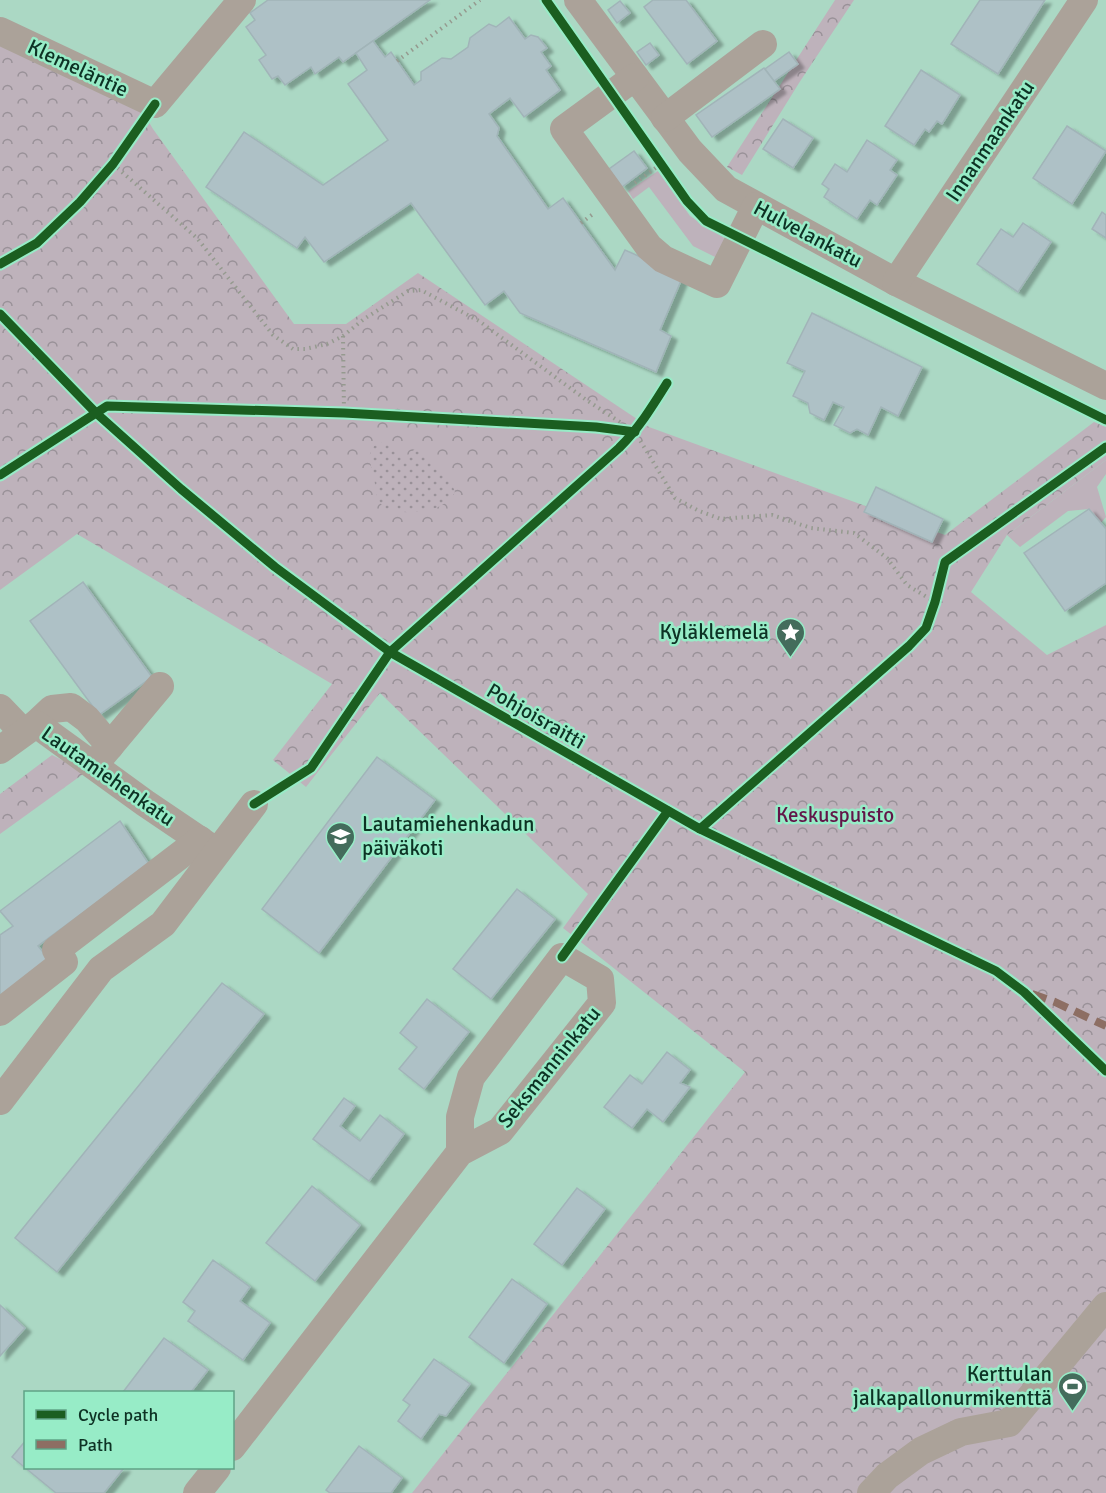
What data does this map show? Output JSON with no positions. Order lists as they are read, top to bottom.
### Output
{
  "streets": {
    "street": [
      "Klemeläntie",
      "Innanmaankatu",
      "Hulvelankatu",
      "Lautamiehenkatu",
      "Seksmanninkatu"
    ],
    "cycle path": ["Pohjoisraitti"]
  },
  "crossings": [
    ["Innanmaankatu", "Hulvelankatu"]
  ],
  "parks": ["Keskuspuisto"],
  "places": {
    "place": ["Kyläklemelä"],
    "school or university": ["Lautamiehenkadun päiväkoti"],
    "sports": ["Kerttulan jalkapallonurmikenttä"]
  },
  "legend": ["Cycle path", "Path"]
}
